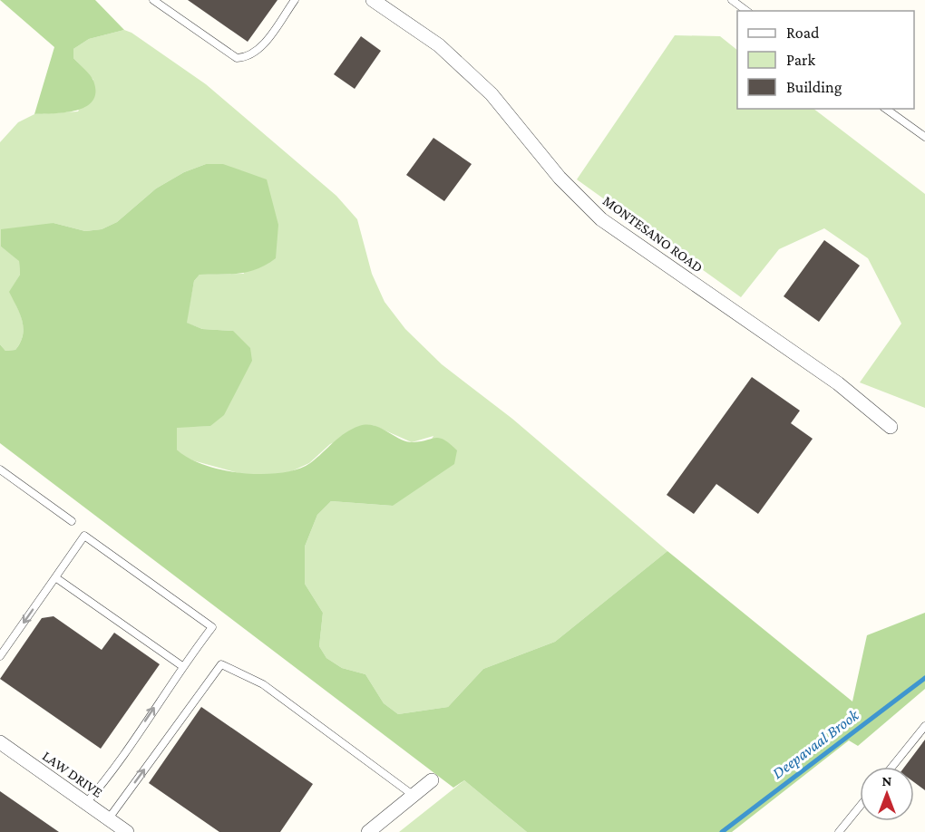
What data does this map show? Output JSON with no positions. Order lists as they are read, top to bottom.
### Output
{
  "streets": {
    "street": ["MONTESANO ROAD", "LAW DRIVE"]
  },
  "water": ["Deepavaal Brook"],
  "legend": ["Road", "Park", "Building"],
  "north": "top"
}
